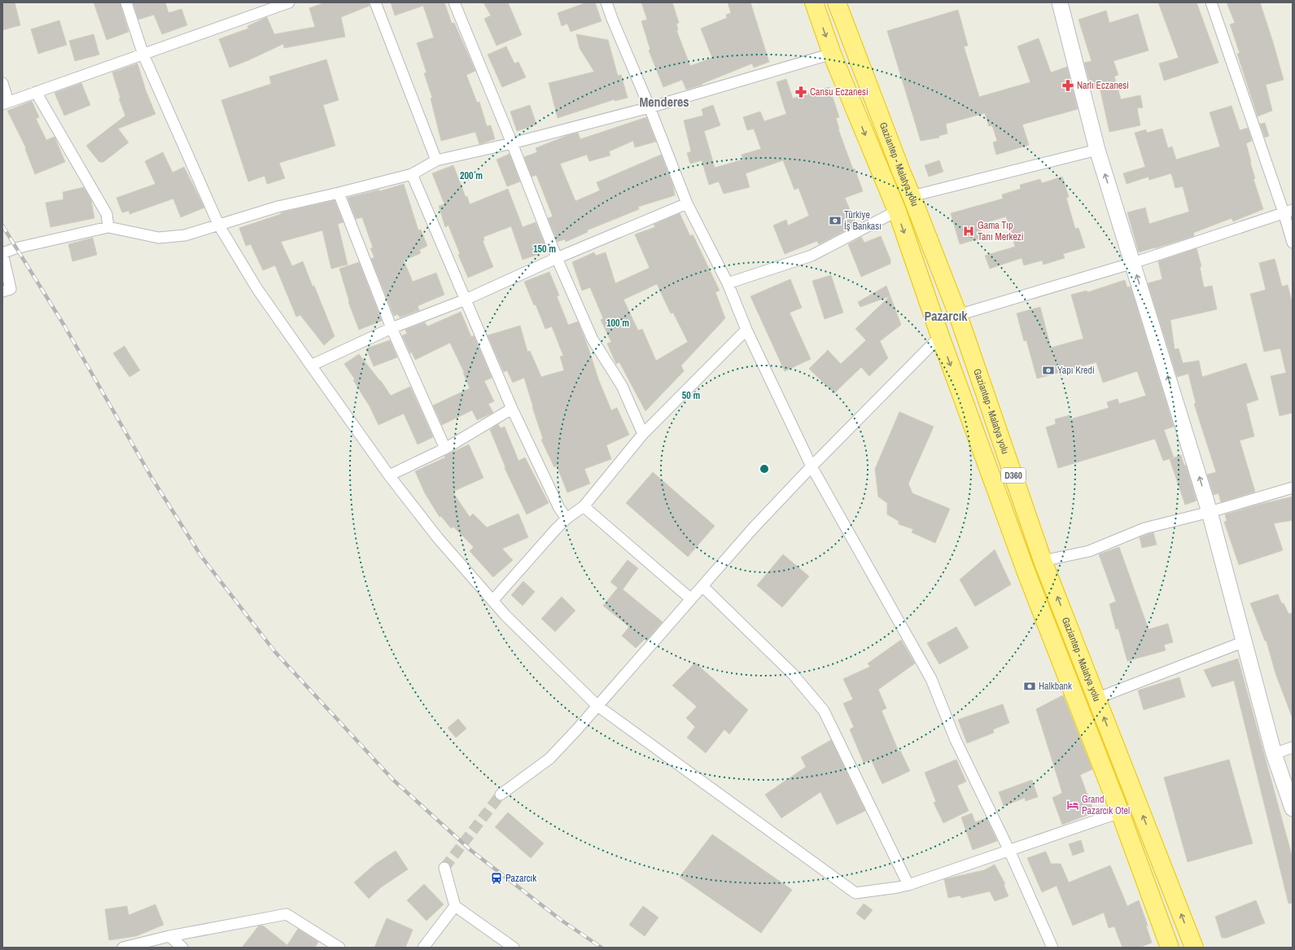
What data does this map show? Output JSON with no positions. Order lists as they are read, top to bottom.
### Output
{
  "streets": {
    "highway": ["Gaziantep - Malatya yolu", "D360"]
  },
  "districts": ["Menderes", "Pazarcık"],
  "places": {
    "pharmacy": ["Narlı Eczanesi", "Cansu Eczanesi"],
    "bank": ["Türkiye İş Bankası", "Yapı Kredi", "Halkbank"],
    "hospital": ["Gama Tıp Tanı Merkezi"],
    "hotel": ["Grand Pazarcık Otel"],
    "station": ["Pazarcık"]
  },
  "rings": [
    "200 m",
    "150 m",
    "100 m",
    "50 m"
  ]
}
